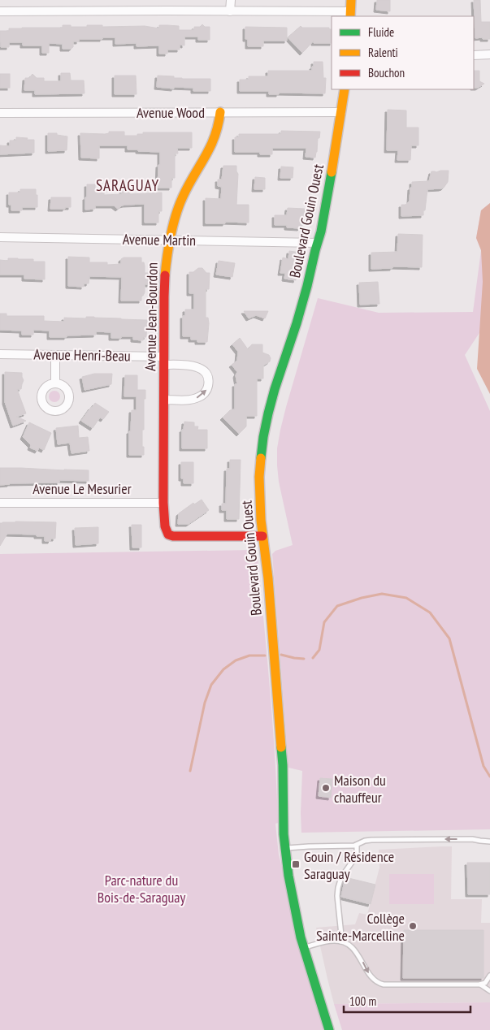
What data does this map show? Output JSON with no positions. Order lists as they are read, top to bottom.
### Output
{
  "streets": {
    "street": [
      "Avenue Wood",
      "Boulevard Gouin Ouest",
      "Avenue Martin",
      "Avenue Jean-Bourdon",
      "Avenue Henri-Beau",
      "Avenue Le Mesurier"
    ]
  },
  "crossings": [
    ["Avenue Wood", "Boulevard Gouin Ouest"],
    ["Avenue Wood", "Avenue Jean-Bourdon"],
    ["Boulevard Gouin Ouest", "Avenue Martin"],
    ["Boulevard Gouin Ouest", "Avenue Jean-Bourdon"],
    ["Avenue Martin", "Avenue Jean-Bourdon"],
    ["Avenue Jean-Bourdon", "Avenue Henri-Beau"],
    ["Avenue Jean-Bourdon", "Avenue Le Mesurier"]
  ],
  "districts": ["SARAGUAY"],
  "parks": ["Parc-nature du Bois-de-Saraguay"],
  "places": {
    "other": ["Maison du chauffeur", "Collège Sainte-Marcelline"],
    "transit": ["Gouin / Résidence Saraguay"]
  },
  "legend": ["Fluide", "Ralenti", "Bouchon"],
  "scale_bar": "100 m"
}
